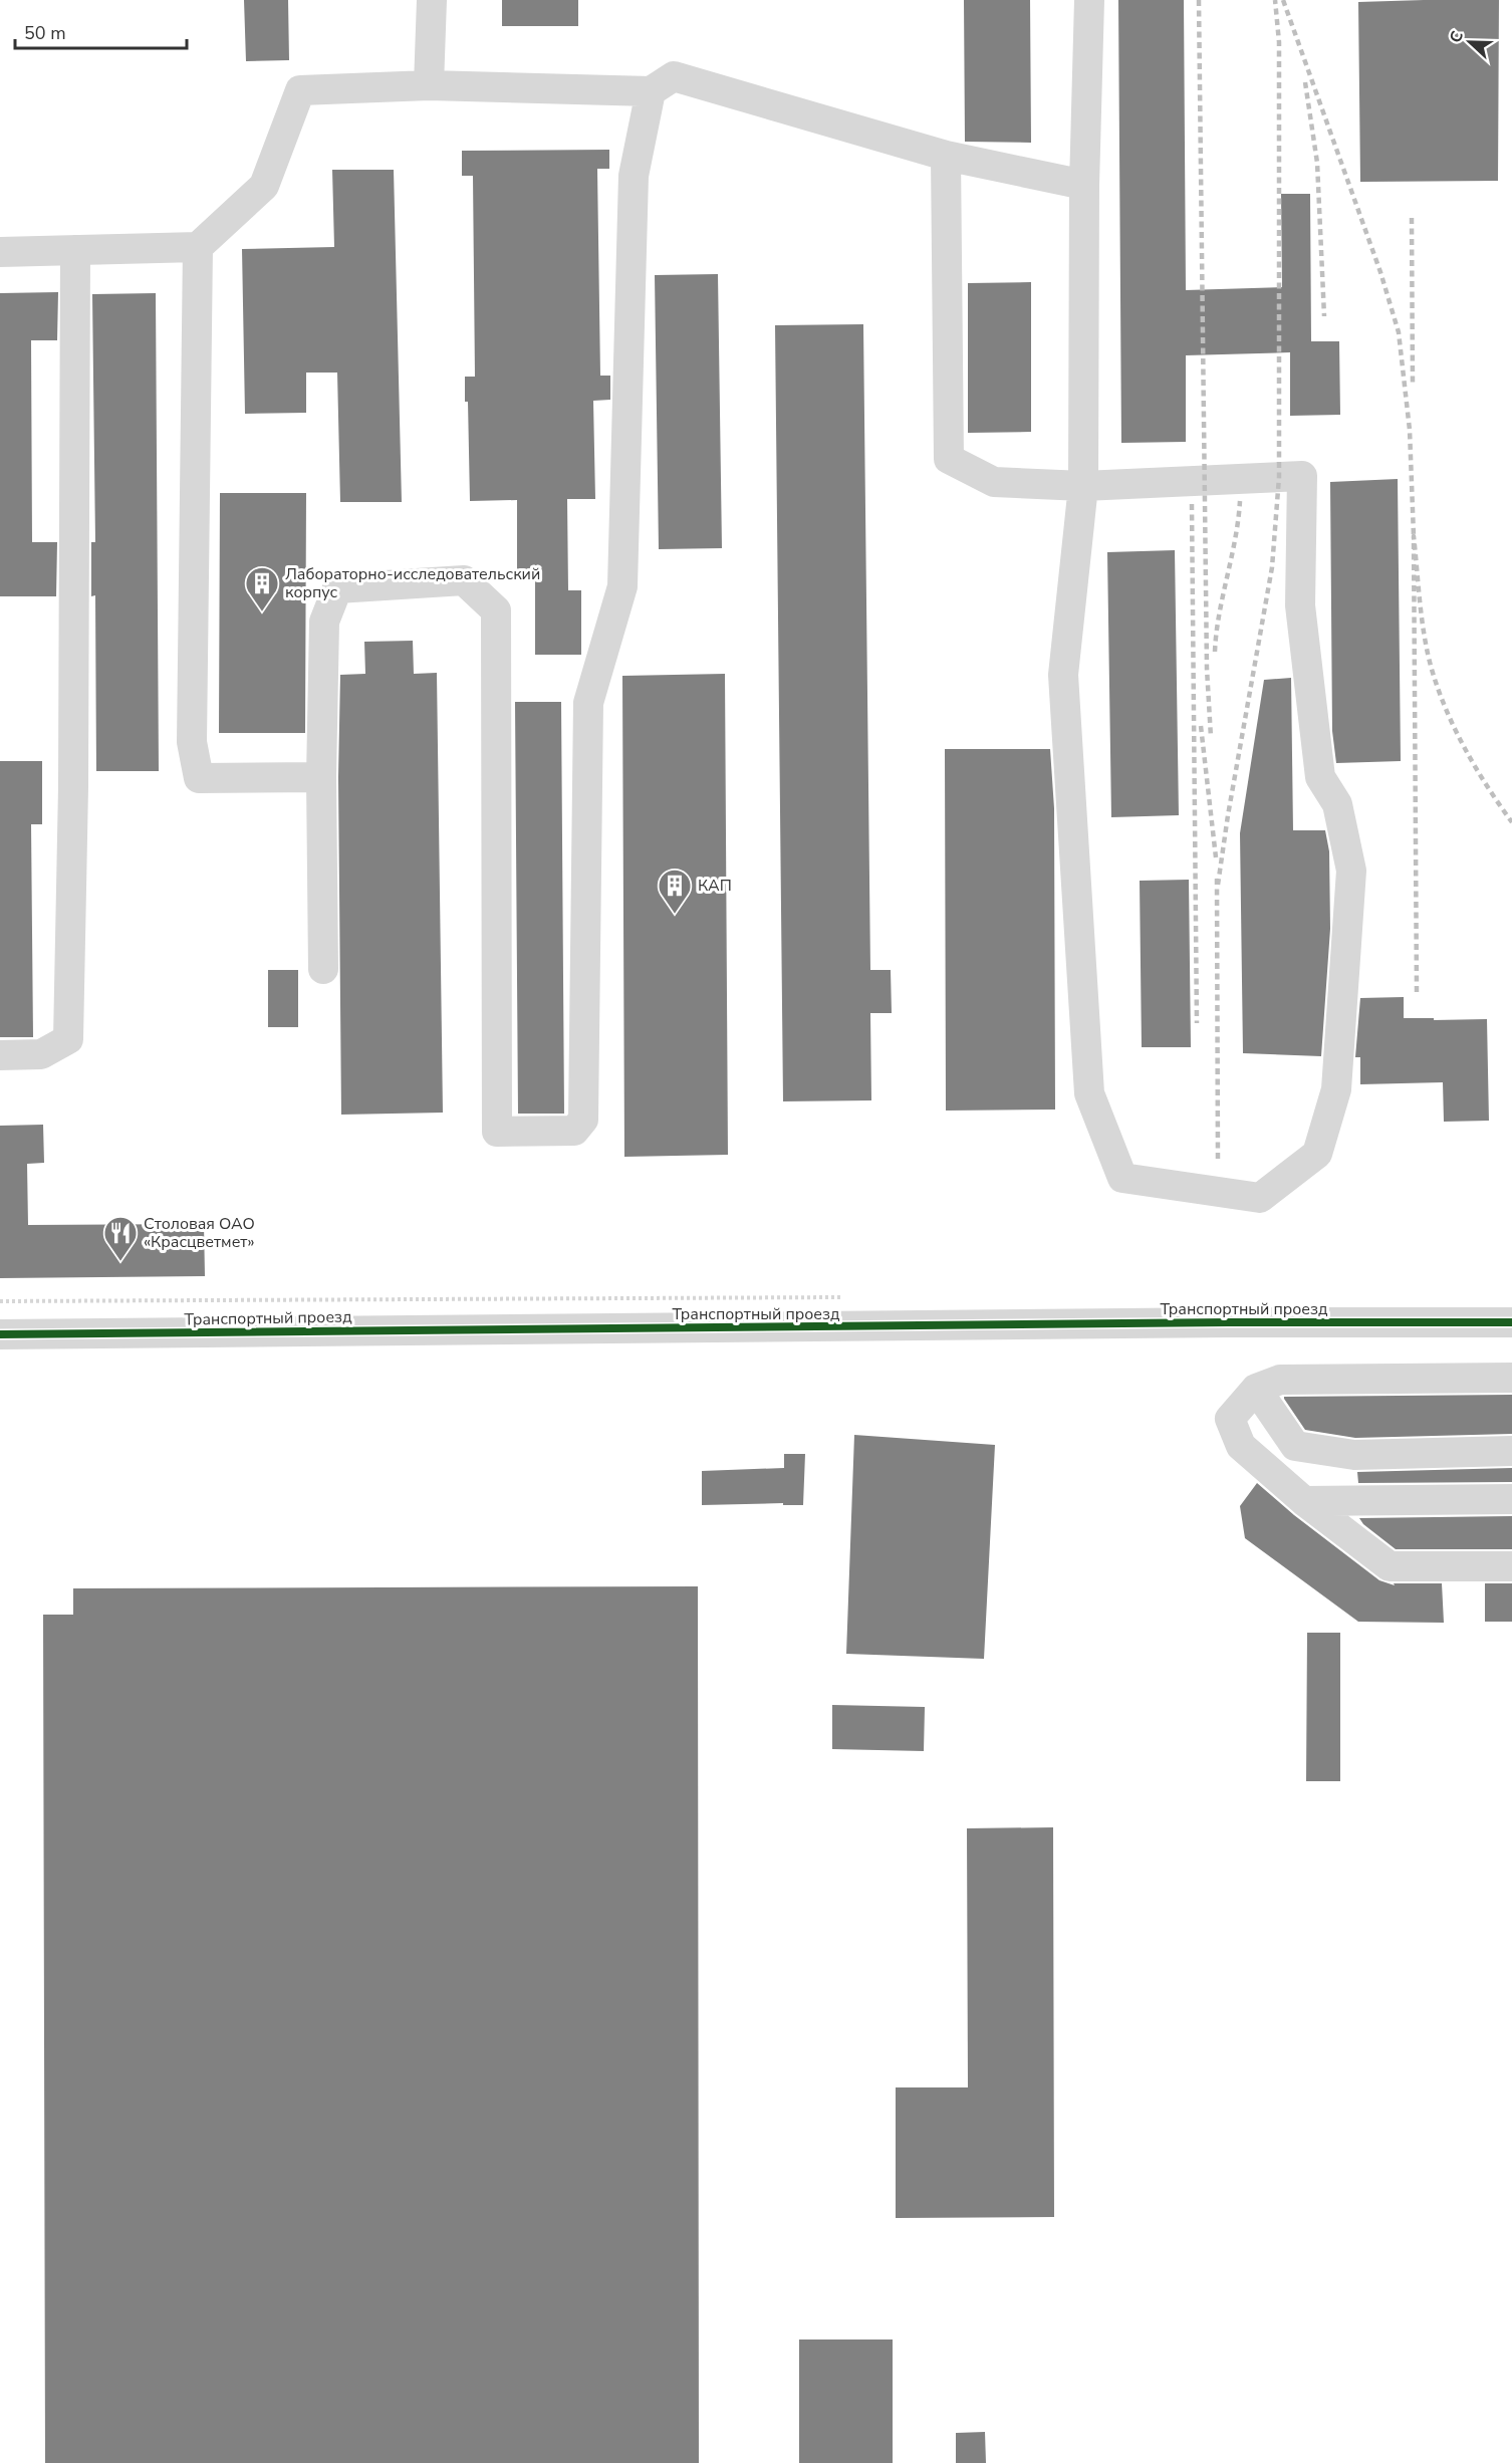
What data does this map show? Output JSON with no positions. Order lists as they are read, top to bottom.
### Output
{
  "streets": {
    "street": ["Транспортный проезд"]
  },
  "places": {
    "building": ["Лабораторно-исследовательский корпус", "КАП"],
    "restaurant": ["Столовая ОАО «Красцветмет»"]
  },
  "scale_bar": "50 m",
  "north": "left"
}
